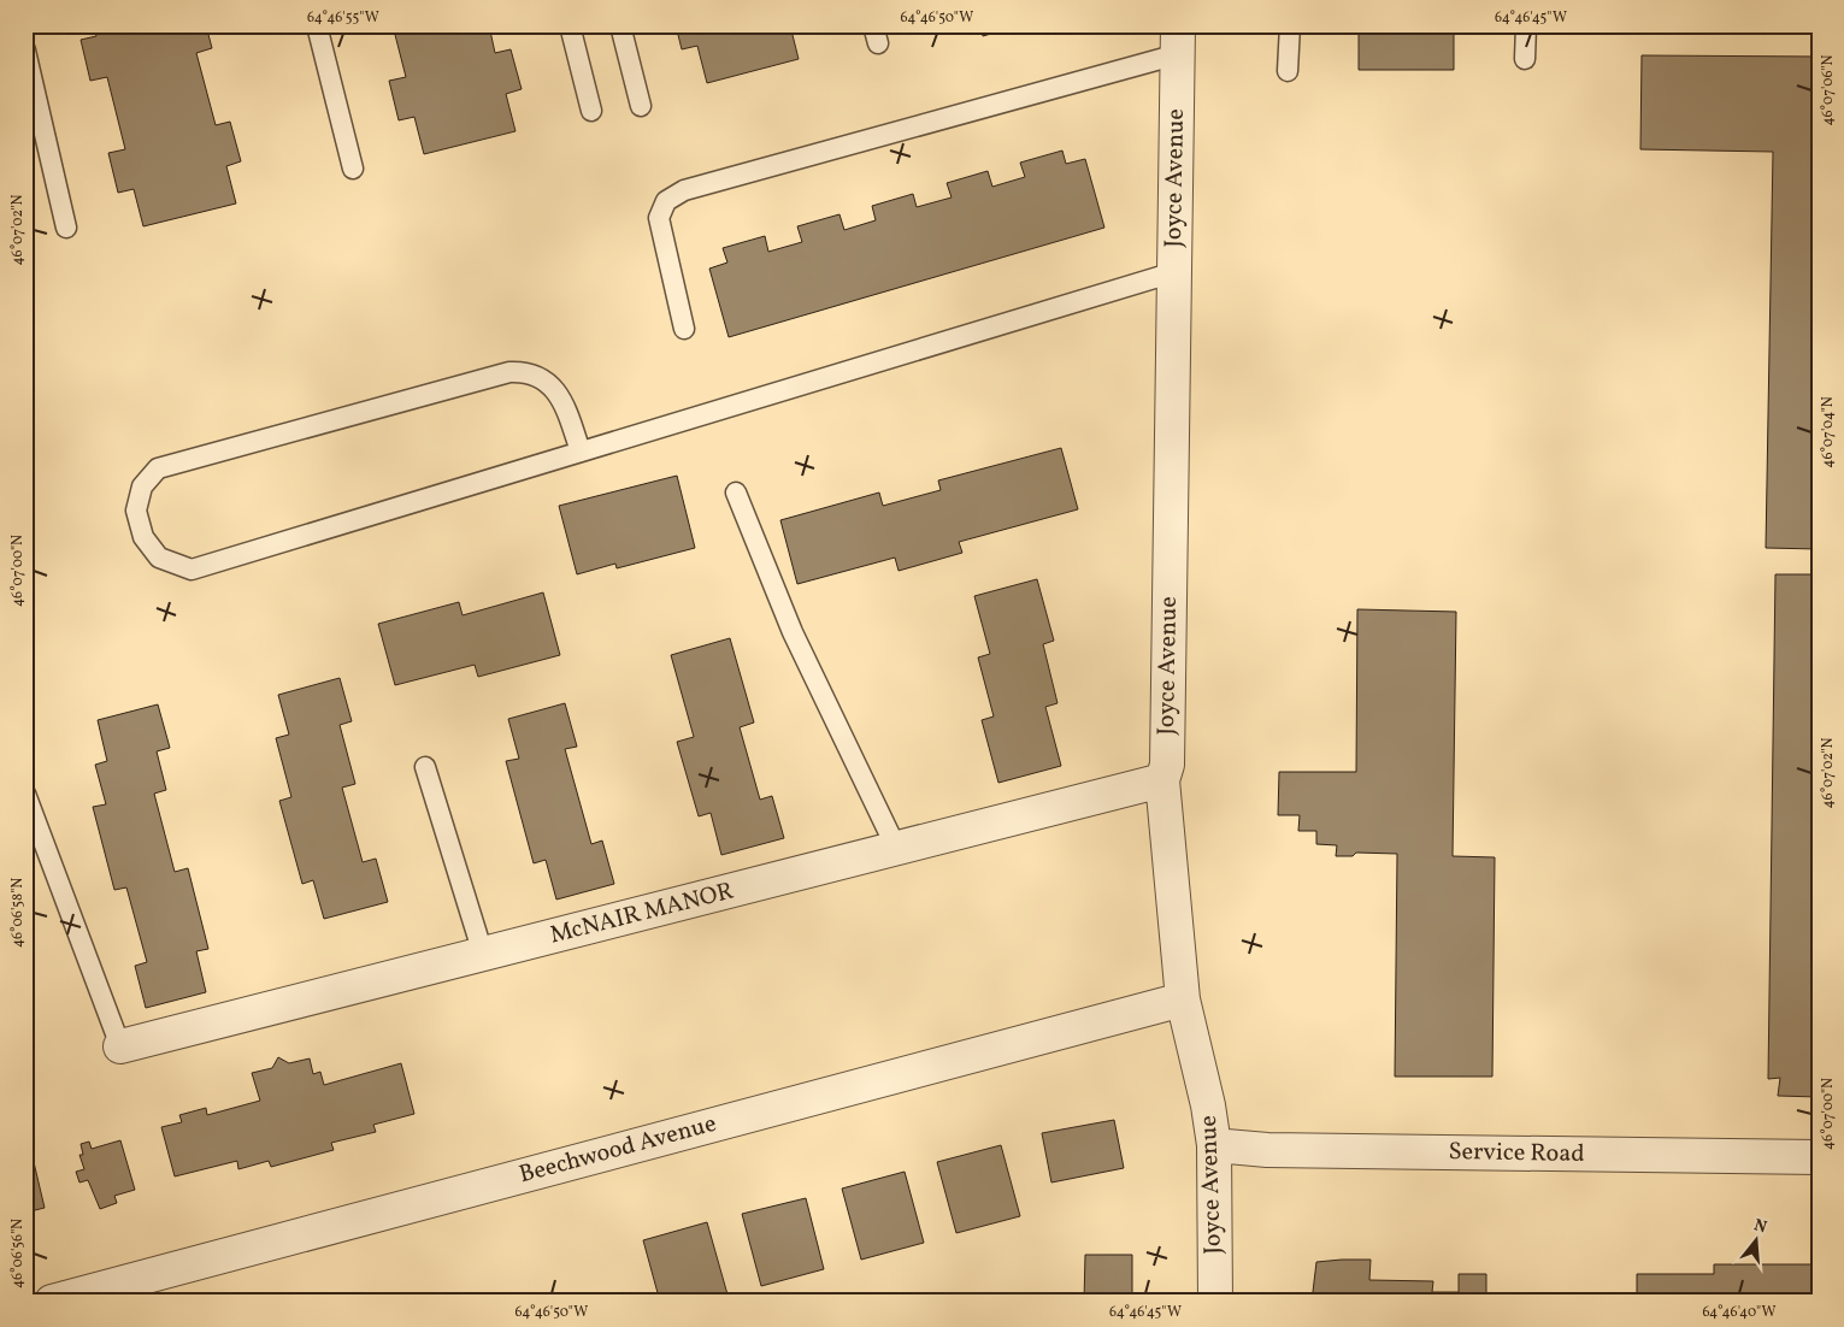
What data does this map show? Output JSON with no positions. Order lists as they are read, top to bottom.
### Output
{
  "streets": {
    "street": [
      "Joyce Avenue",
      "McNAIR MANOR",
      "Beechwood Avenue",
      "Service Road"
    ]
  },
  "crossings": [
    ["Joyce Avenue", "McNAIR MANOR"],
    ["Joyce Avenue", "Beechwood Avenue"],
    ["Joyce Avenue", "Service Road"]
  ],
  "north": "top",
  "coordinates": [
    "64°46'55\"W",
    "64°46'50\"W",
    "64°46'45\"W",
    "46°07'06\"N",
    "46°07'02\"N",
    "46°07'04\"N",
    "46°07'00\"N",
    "46°06'58\"N",
    "46°06'56\"N",
    "64°46'40\"W"
  ]
}
